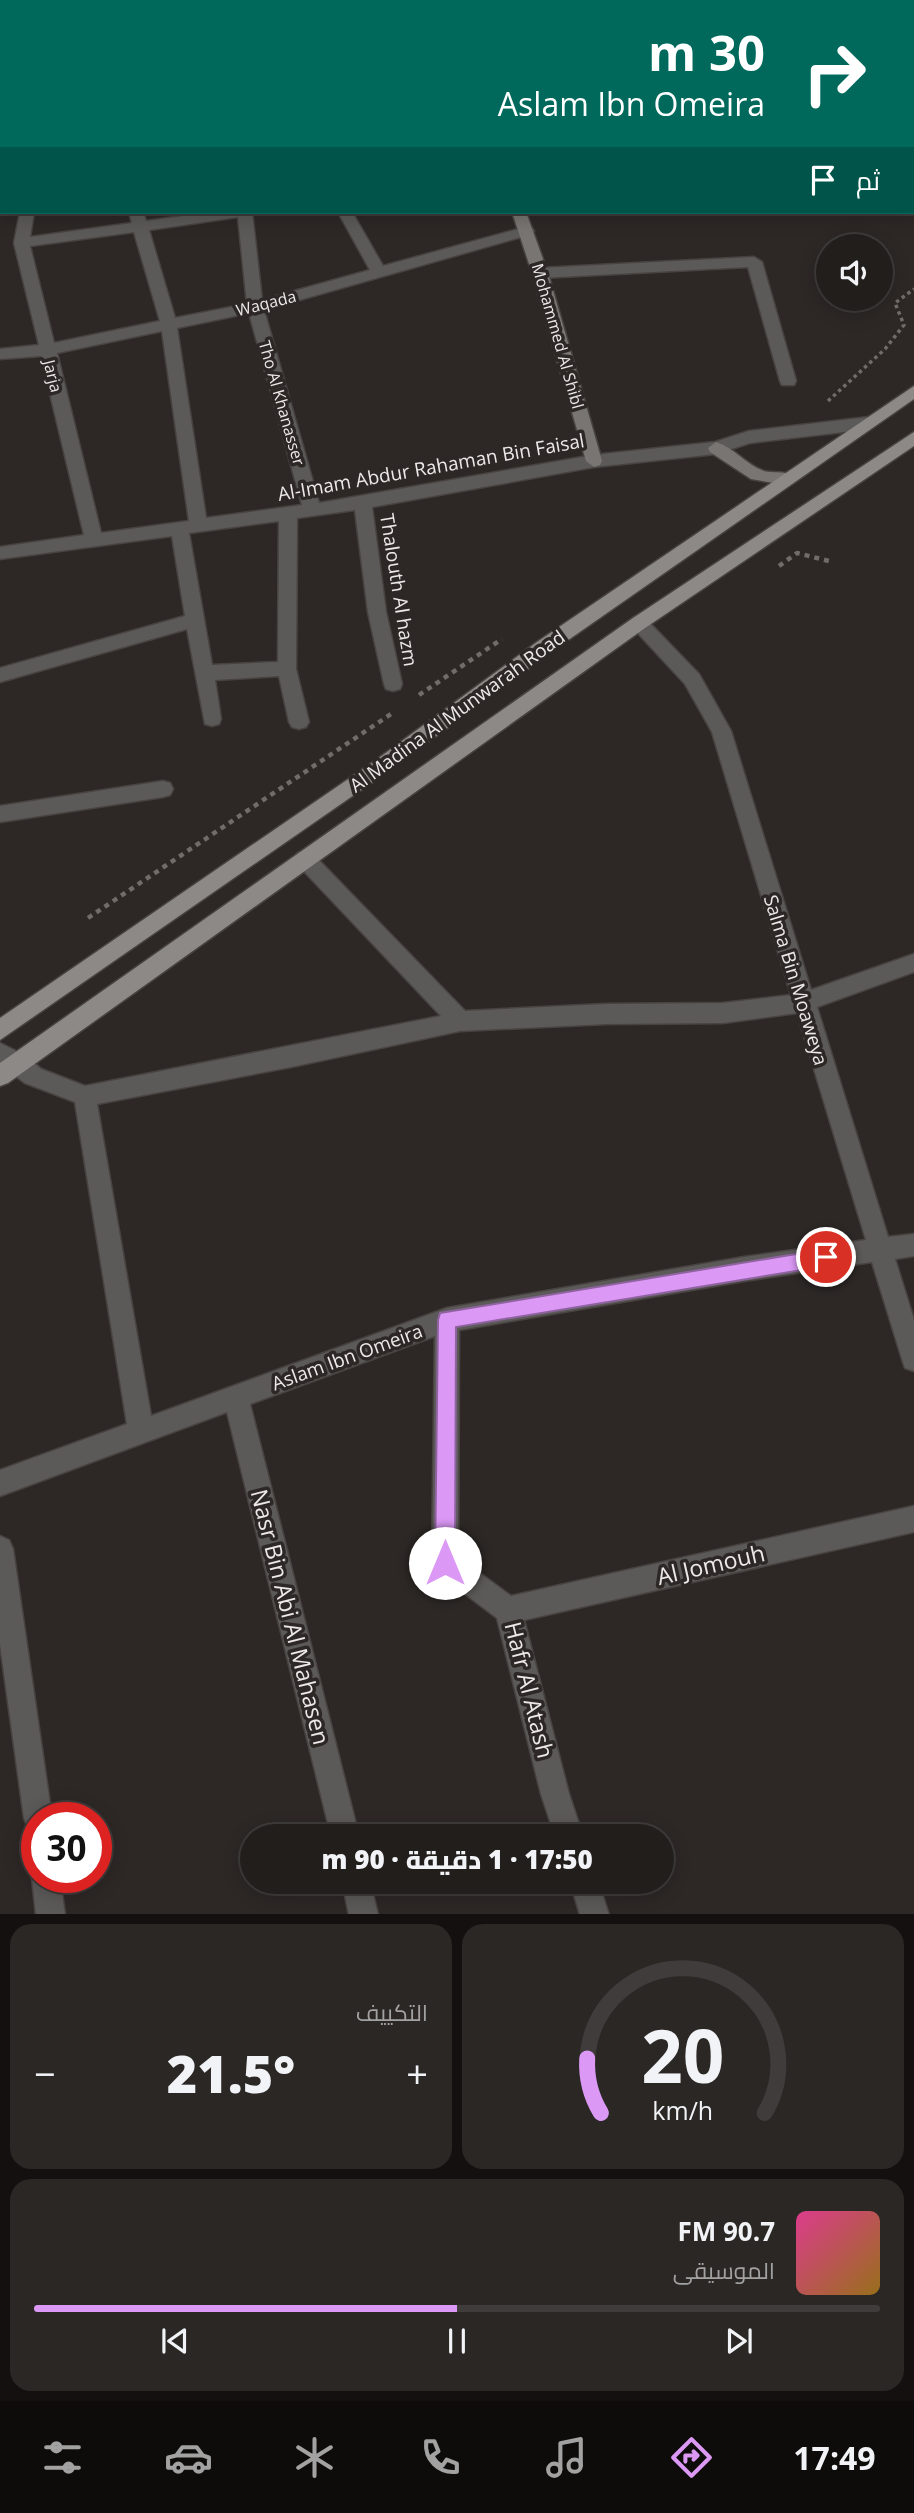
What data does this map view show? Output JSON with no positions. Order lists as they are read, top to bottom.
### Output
{
  "streets": {
    "main road": ["Al Madina Al Munwarah Road"],
    "street": [
      "Waqada",
      "Mohammed Al Shibl",
      "Jarja",
      "Tho Al Khanasser",
      "Al-Imam Abdur Rahaman Bin Faisal",
      "Thalouth Al hazm",
      "Salma Bin Moaweya",
      "Aslam Ibn Omeira",
      "Al Jomouh",
      "Nasr Bin Abi Al Mahasen",
      "Hafr Al Atash"
    ]
  },
  "crossings": [
    ["Waqada", "Mohammed Al Shibl"],
    ["Waqada", "Jarja"],
    ["Waqada", "Tho Al Khanasser"],
    ["Mohammed Al Shibl", "Al-Imam Abdur Rahaman Bin Faisal"],
    ["Jarja", "Al-Imam Abdur Rahaman Bin Faisal"],
    ["Tho Al Khanasser", "Al-Imam Abdur Rahaman Bin Faisal"],
    ["Al-Imam Abdur Rahaman Bin Faisal", "Thalouth Al hazm"],
    ["Al-Imam Abdur Rahaman Bin Faisal", "Al Madina Al Munwarah Road"],
    ["Al Madina Al Munwarah Road", "Salma Bin Moaweya"],
    ["Salma Bin Moaweya", "Aslam Ibn Omeira"],
    ["Aslam Ibn Omeira", "Nasr Bin Abi Al Mahasen"],
    ["Aslam Ibn Omeira", "Hafr Al Atash"],
    ["Al Jomouh", "Hafr Al Atash"]
  ],
  "page": {
    "turn": ["30 m", "Aslam Ibn Omeira"],
    "then": "ثم",
    "limit": "30",
    "trip": "17:50 · 1 دقيقة · 90 m",
    "tile": "التكييف",
    "heat": ["−", "21.5°", "+"],
    "song": ["90.7 FM", "الموسيقى"],
    "tabs": "17:49",
    "gauge": ["20", "km/h"]
  }
}
